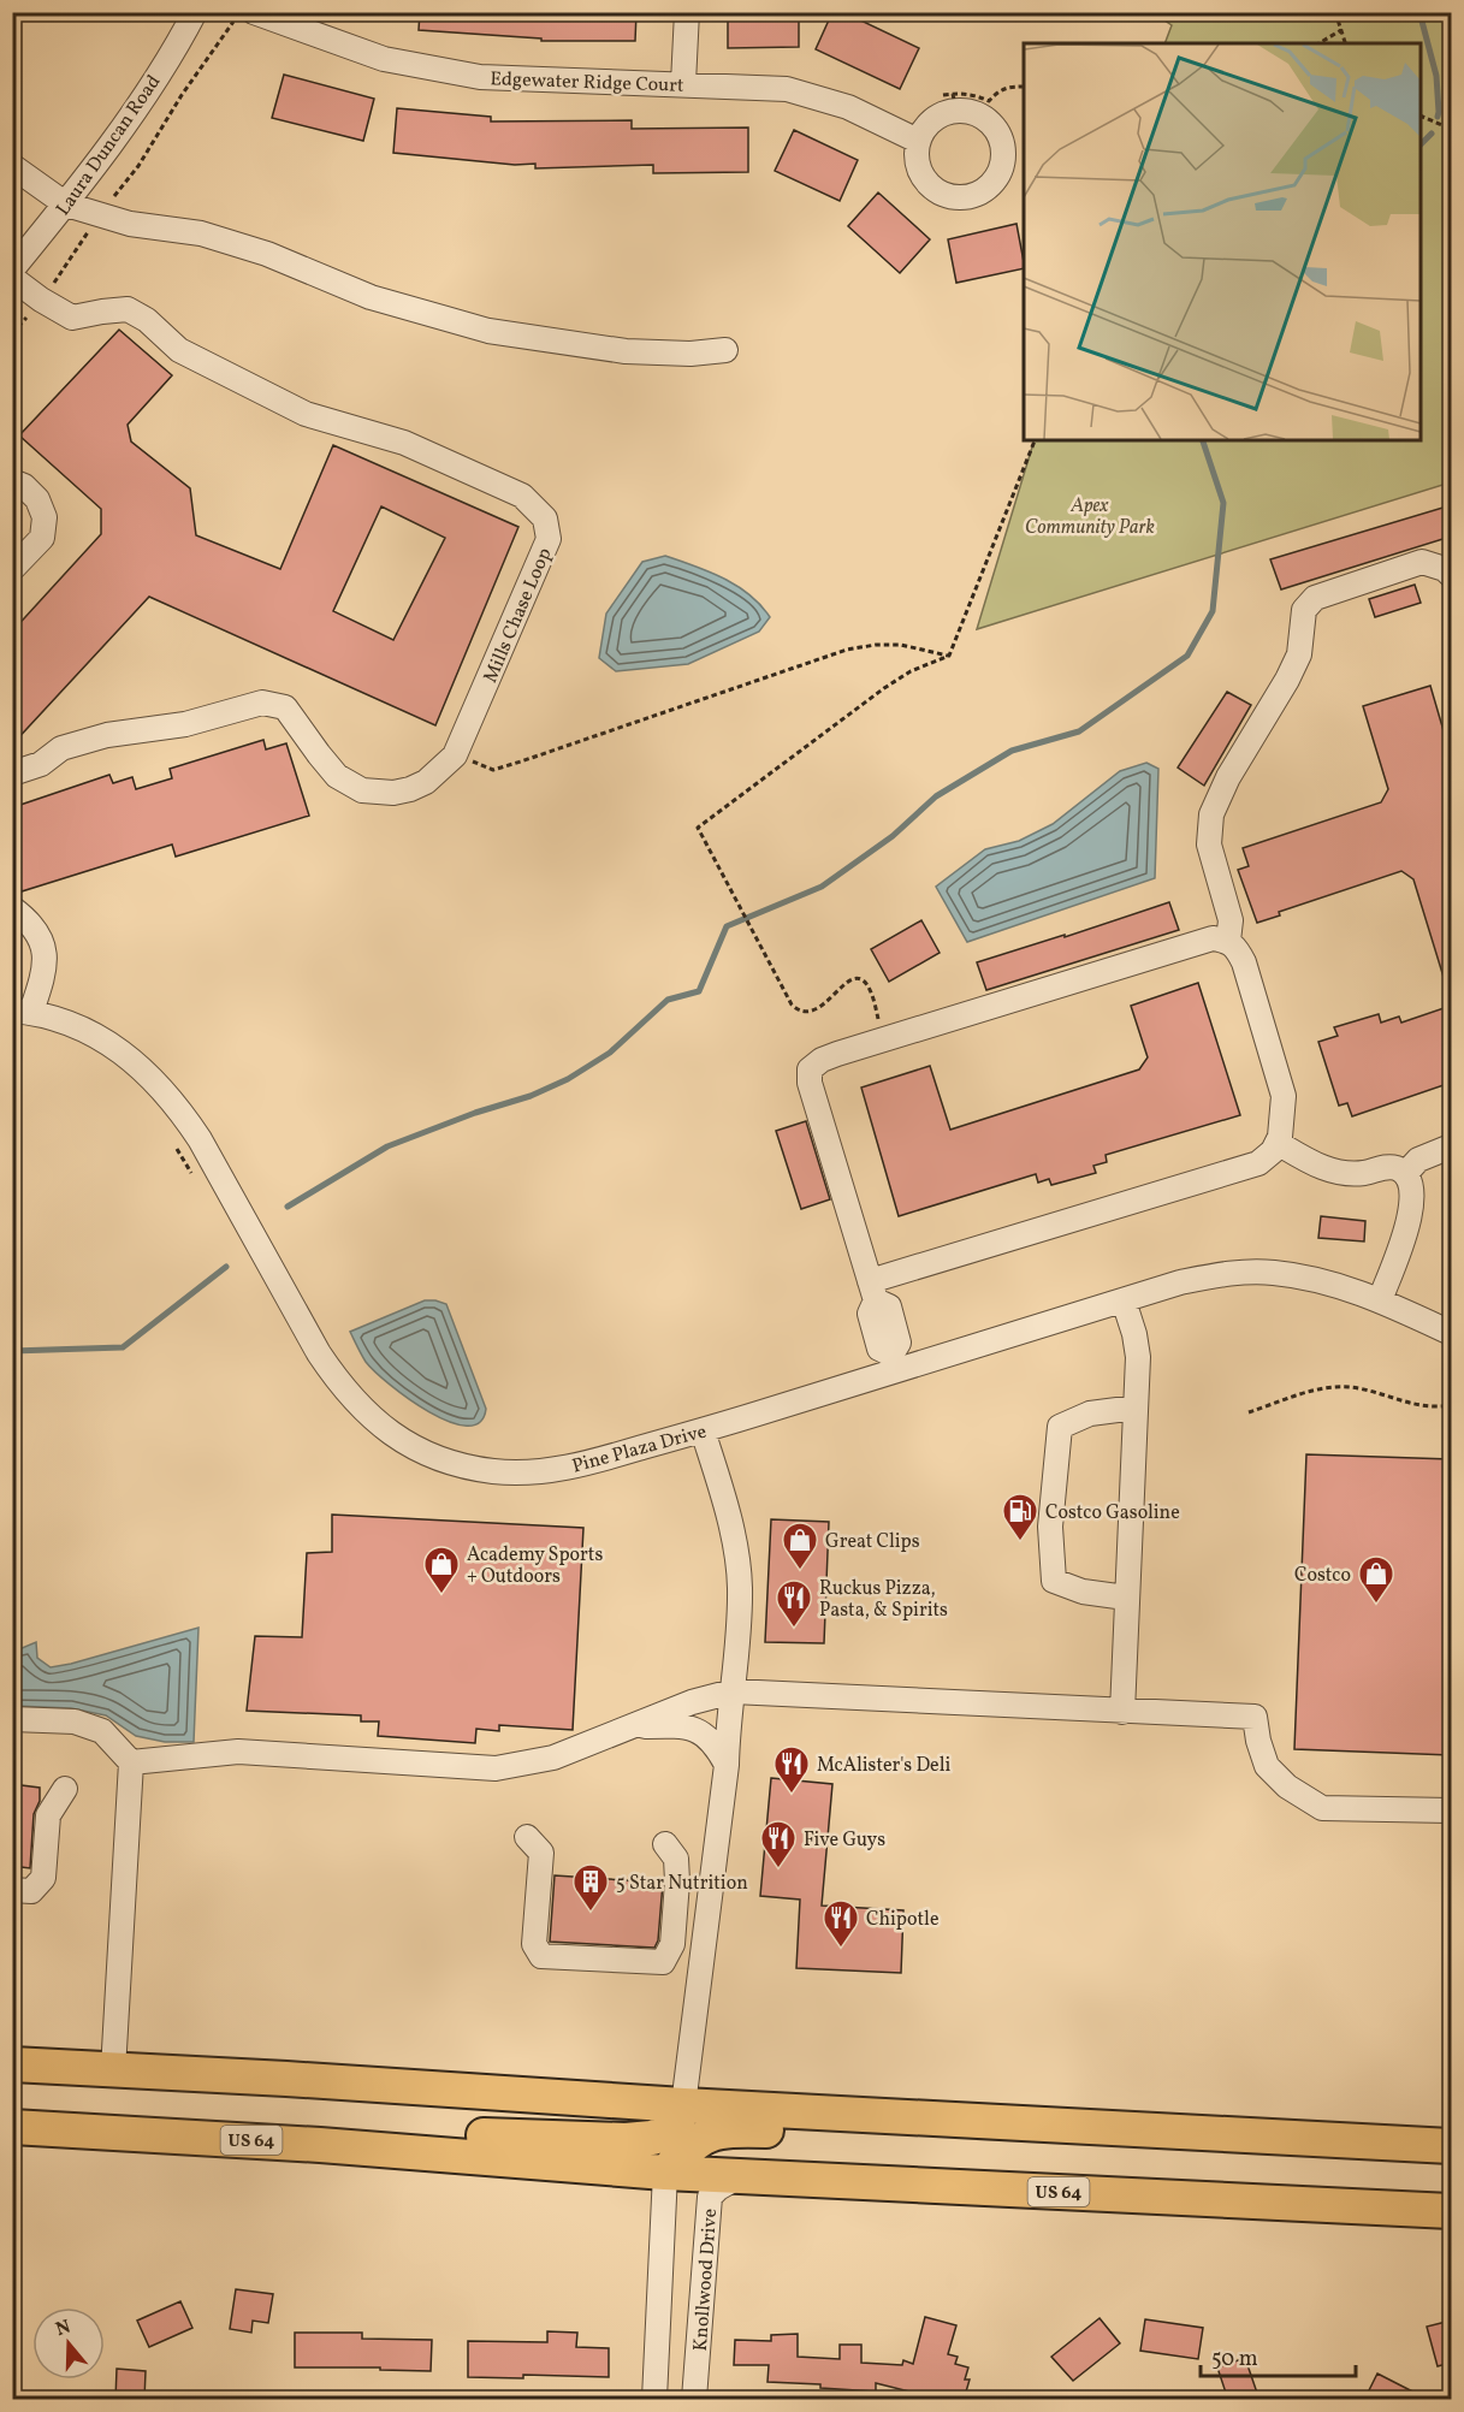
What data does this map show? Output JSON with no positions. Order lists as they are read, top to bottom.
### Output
{
  "streets": {
    "highway": ["US 64"],
    "street": [
      "Edgewater Ridge Court",
      "Laura Duncan Road",
      "Mills Chase Loop",
      "Pine Plaza Drive",
      "Knollwood Drive"
    ]
  },
  "crossings": [
    ["US 64", "Knollwood Drive"]
  ],
  "parks": ["Apex Community Park"],
  "places": {
    "fuel station": ["Costco Gasoline"],
    "shop": ["Great Clips", "Academy Sports + Outdoors", "Costco"],
    "restaurant": [
      "Ruckus Pizza, Pasta, & Spirits",
      "McAlister's Deli",
      "Five Guys",
      "Chipotle"
    ],
    "building": ["5 Star Nutrition"]
  },
  "scale_bar": "50 m",
  "north": "top"
}
